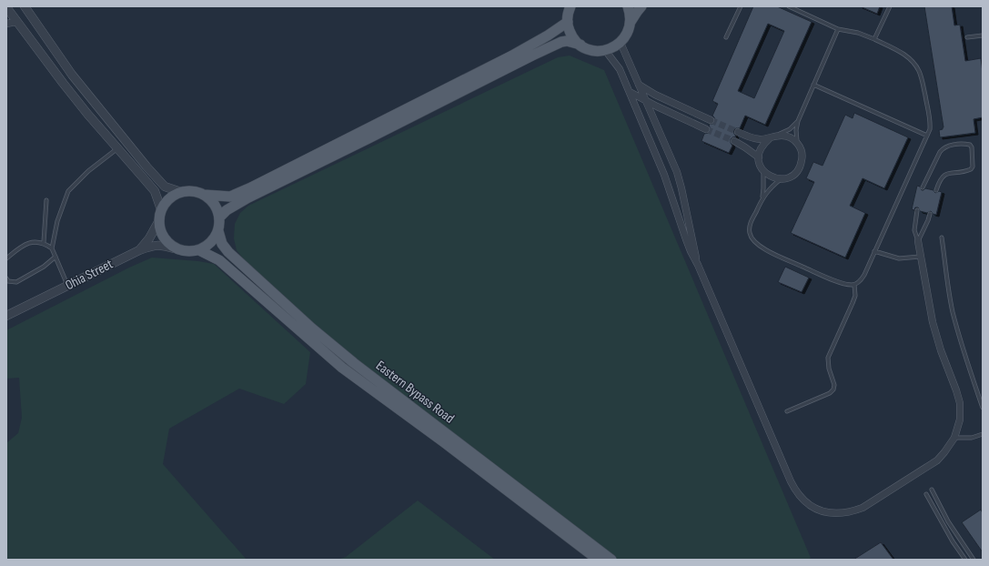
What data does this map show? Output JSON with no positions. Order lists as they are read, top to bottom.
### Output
{
  "streets": {
    "main road": ["Eastern Bypass Road"],
    "street": ["Ohia Street"]
  },
  "crossings": [
    ["Ohia Street", "Eastern Bypass Road"]
  ]
}
